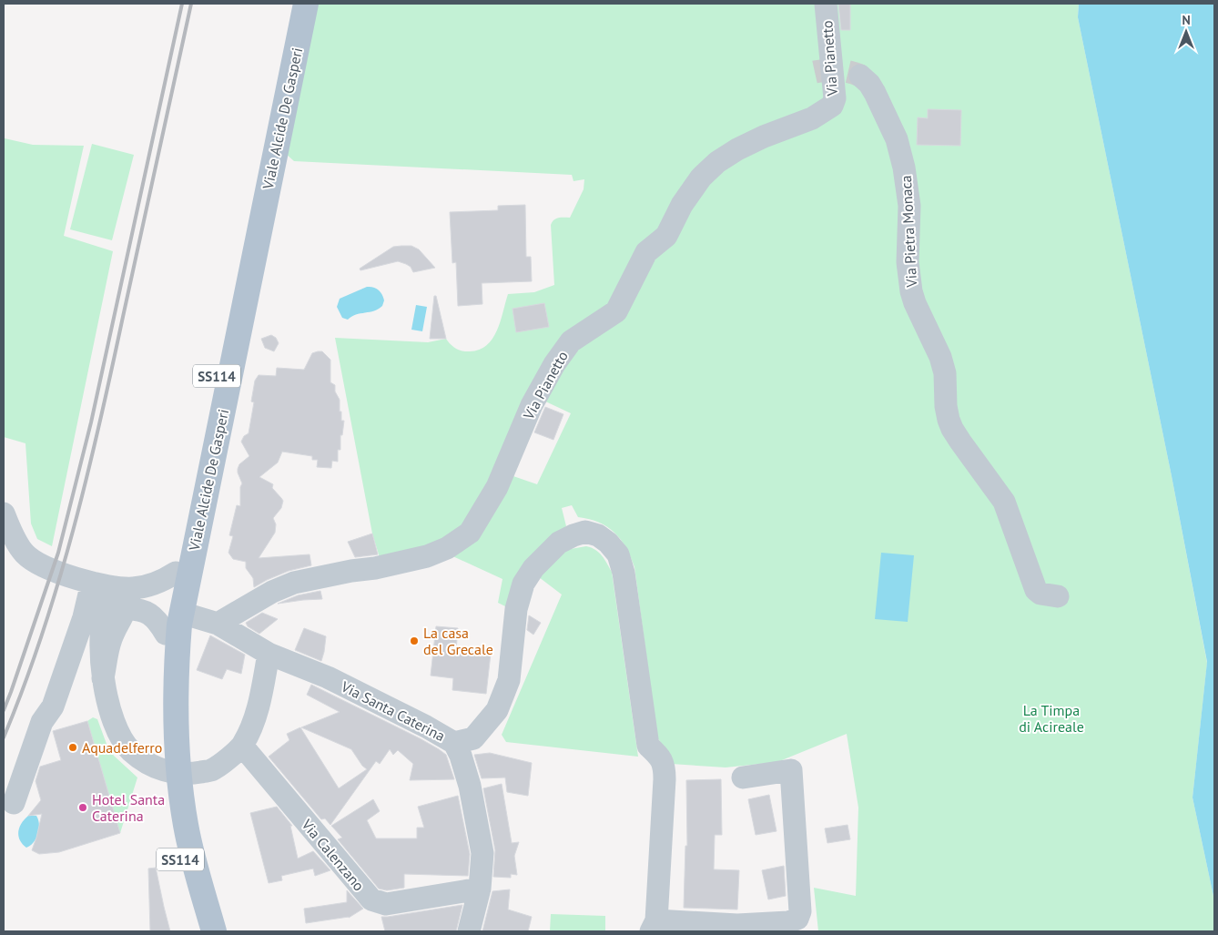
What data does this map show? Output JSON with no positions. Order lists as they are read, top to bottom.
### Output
{
  "streets": {
    "main road": ["Viale Alcide De Gasperi", "SS114"],
    "street": [
      "Via Pianetto",
      "Via Pietra Monaca",
      "Via Santa Caterina",
      "Via Calenzano"
    ]
  },
  "crossings": [
    ["Via Pianetto", "Via Santa Caterina"],
    ["Viale Alcide De Gasperi", "Via Santa Caterina"],
    ["Via Santa Caterina", "Via Calenzano"]
  ],
  "parks": ["La Timpa di Acireale"],
  "places": ["La casa del Grecale", "Aquadelferro", "Hotel Santa Caterina"],
  "north": "top"
}
